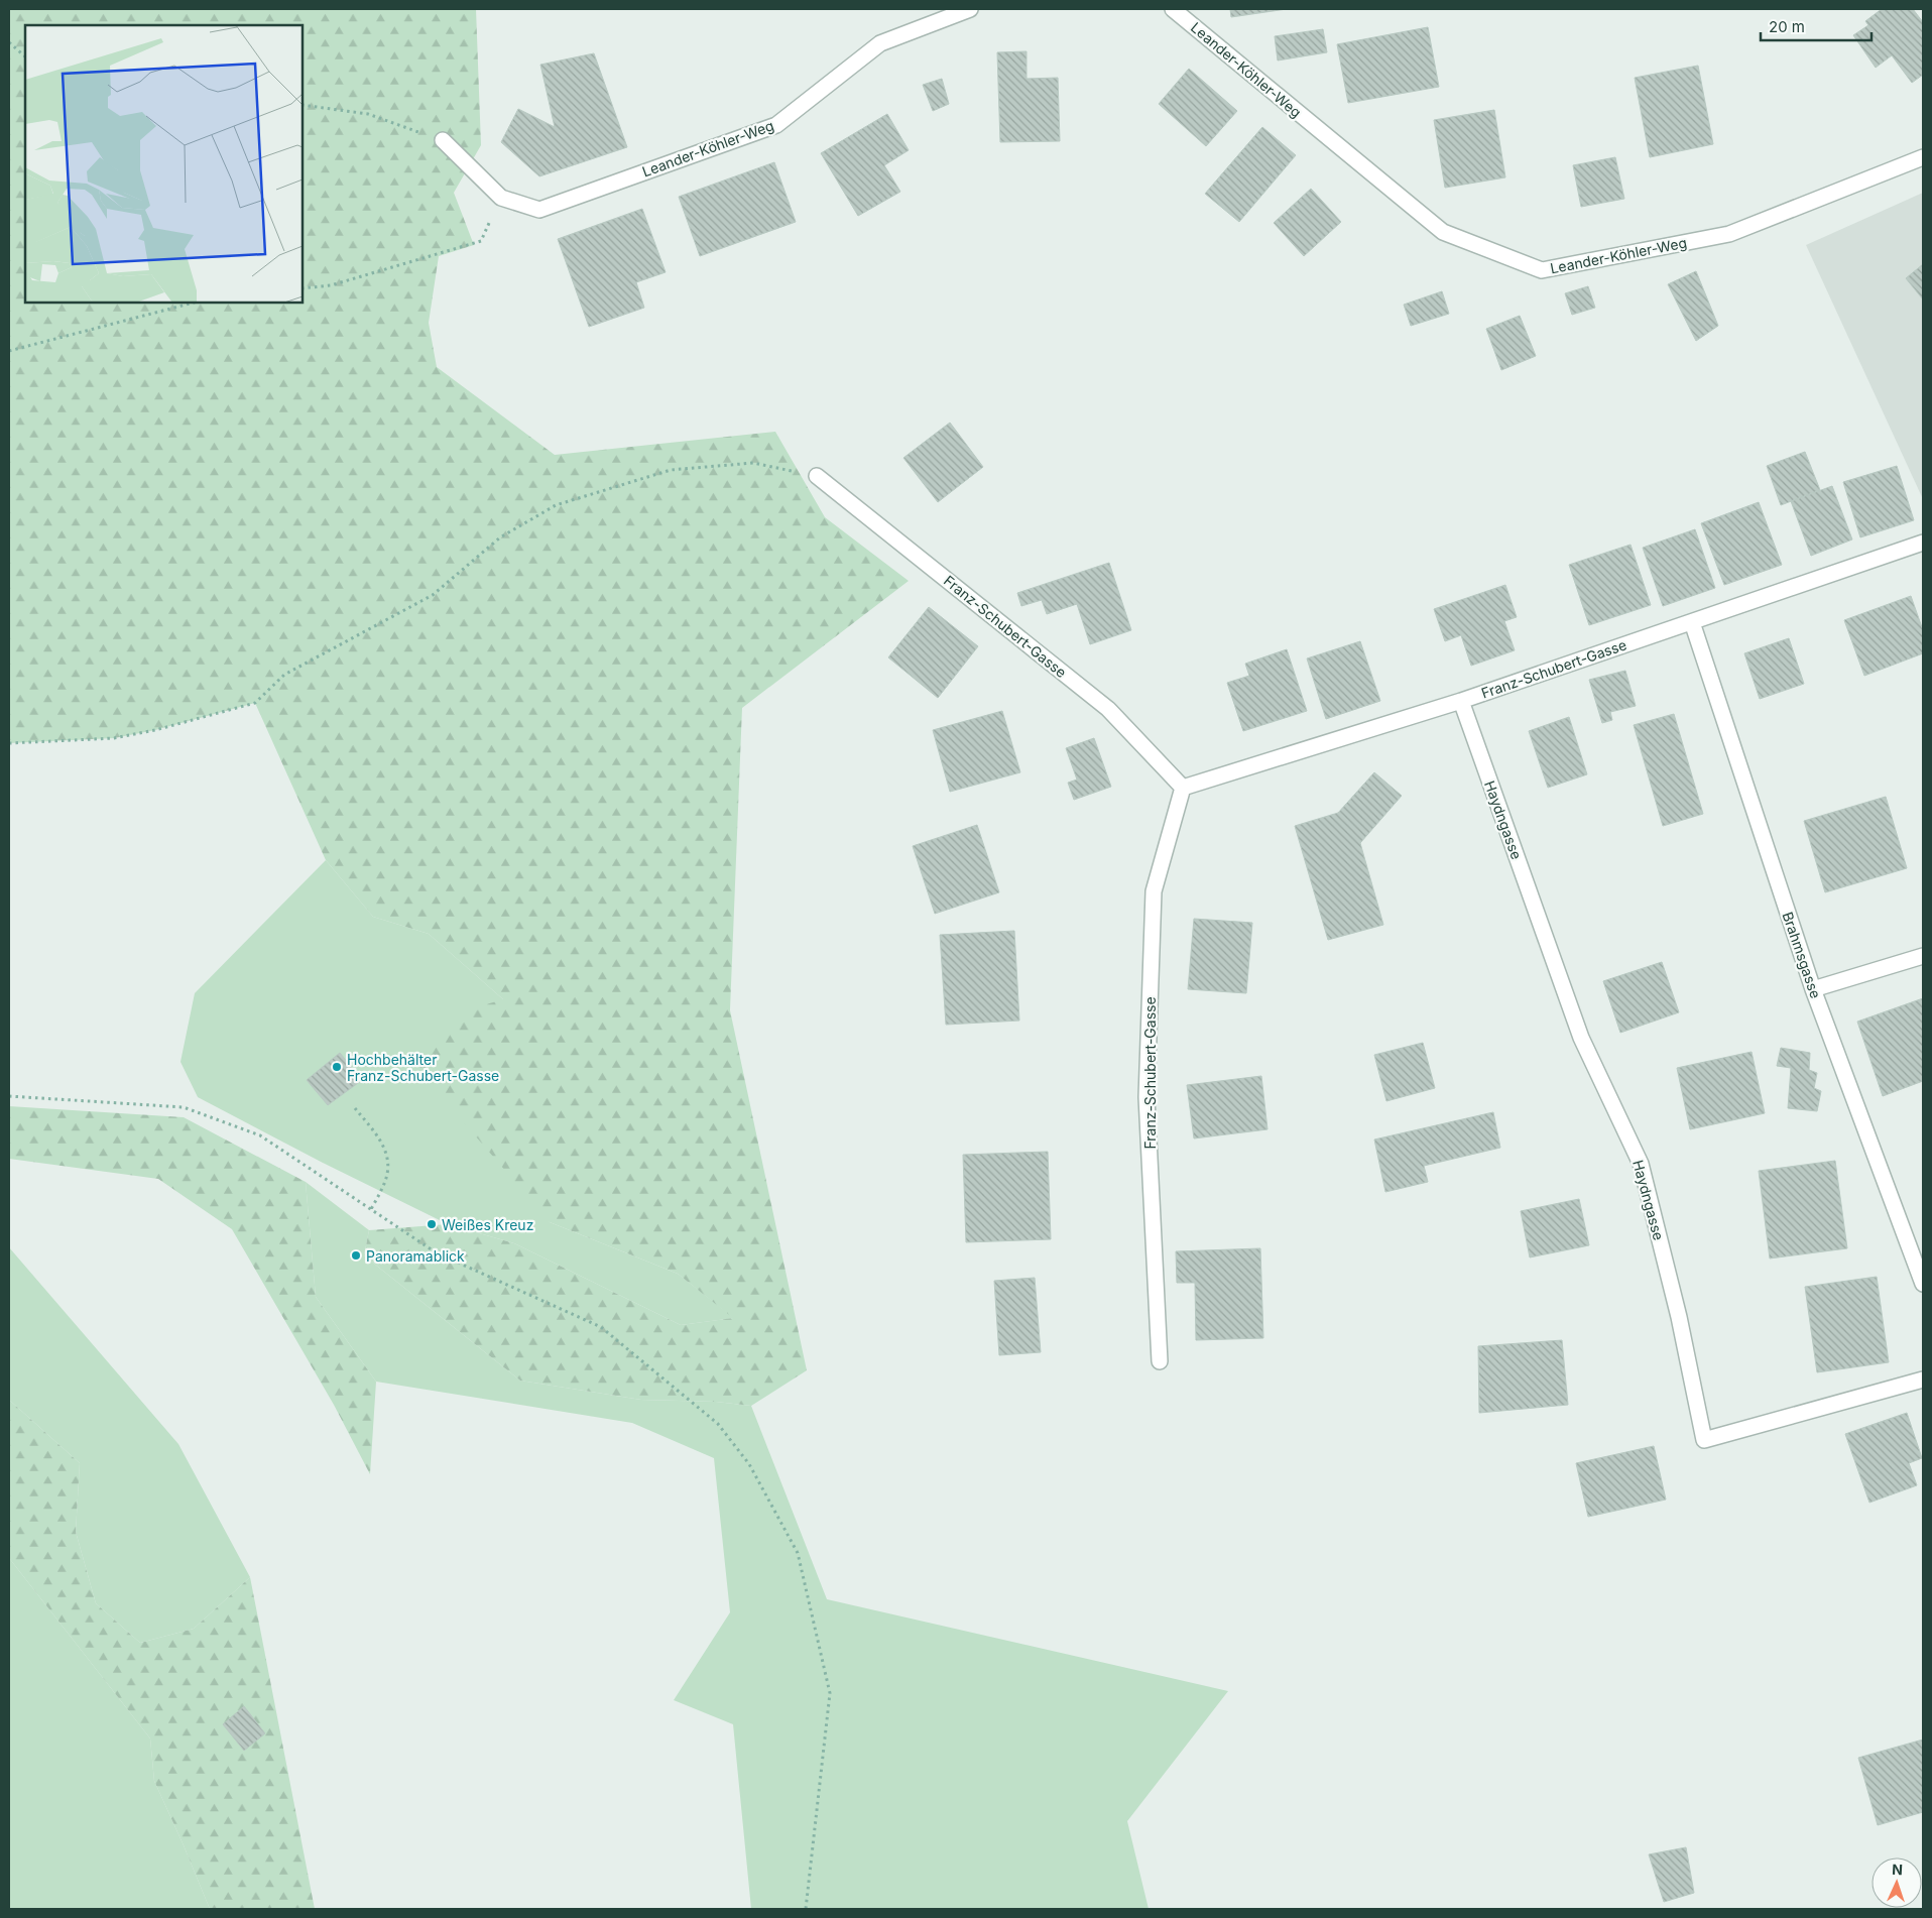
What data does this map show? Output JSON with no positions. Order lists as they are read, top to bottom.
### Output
{
  "streets": {
    "street": [
      "Leander-Köhler-Weg",
      "Franz-Schubert-Gasse",
      "Haydngasse",
      "Brahmsgasse"
    ]
  },
  "crossings": [
    ["Franz-Schubert-Gasse", "Haydngasse"],
    ["Franz-Schubert-Gasse", "Brahmsgasse"]
  ],
  "places": ["Hochbehälter Franz-Schubert-Gasse", "Weißes Kreuz", "Panoramablick"],
  "scale_bar": "20 m",
  "north": "top"
}
